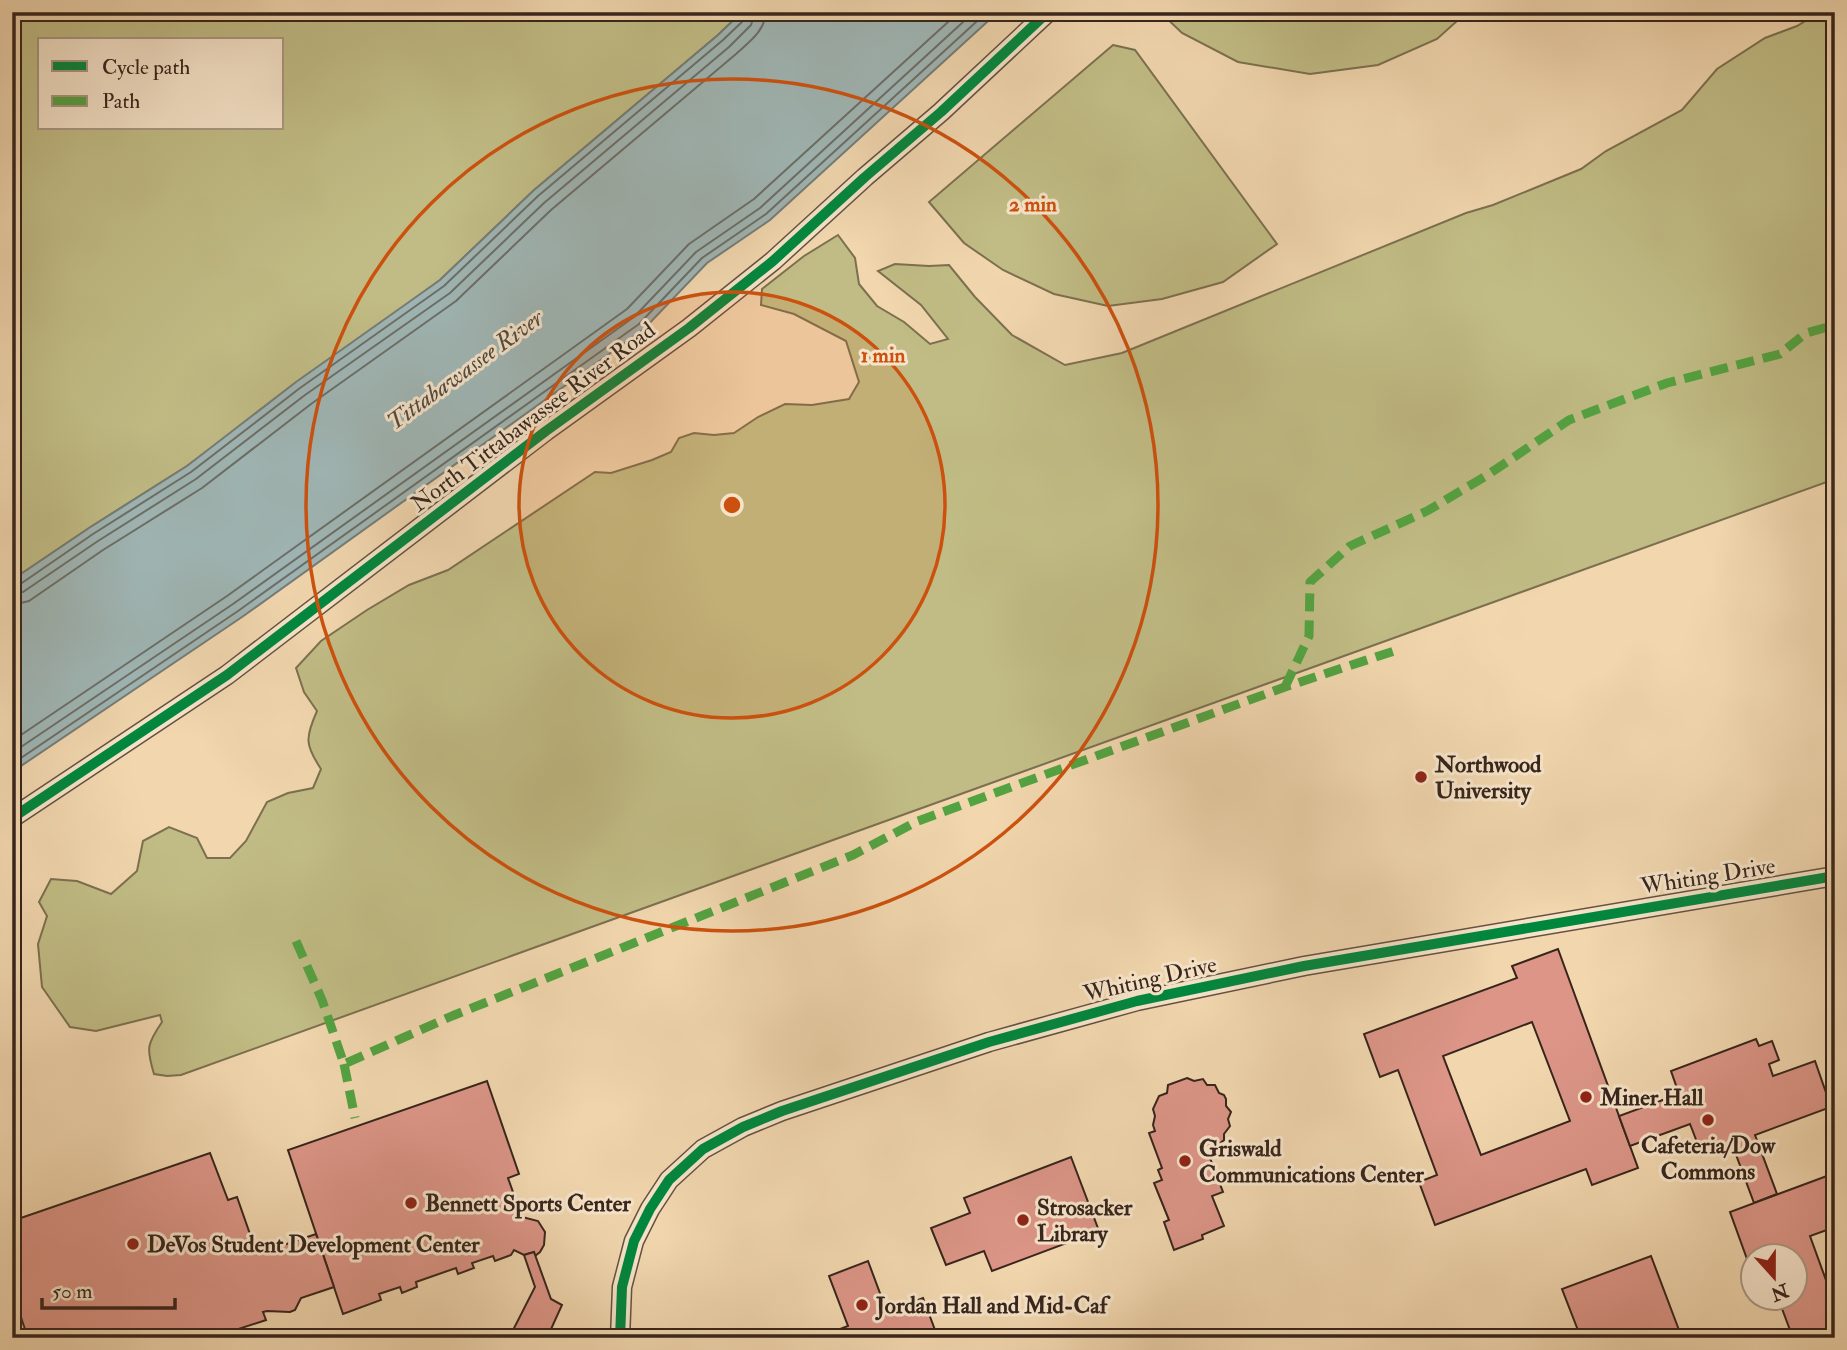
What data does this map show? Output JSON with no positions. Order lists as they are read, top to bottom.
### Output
{
  "streets": {
    "street": ["North Tittabawassee River Road", "Whiting Drive"]
  },
  "water": ["Tittabawassee River"],
  "places": [
    "Northwood University",
    "Miner Hall",
    "Cafeteria/Dow Commons",
    "Griswald Communications Center",
    "Bennett Sports Center",
    "Strosacker Library",
    "DeVos Student Development Center",
    "Jordan Hall and Mid-Caf"
  ],
  "legend": ["Cycle path", "Path"],
  "scale_bar": "50 m",
  "north": "bottom",
  "rings": ["2 min", "1 min"]
}
